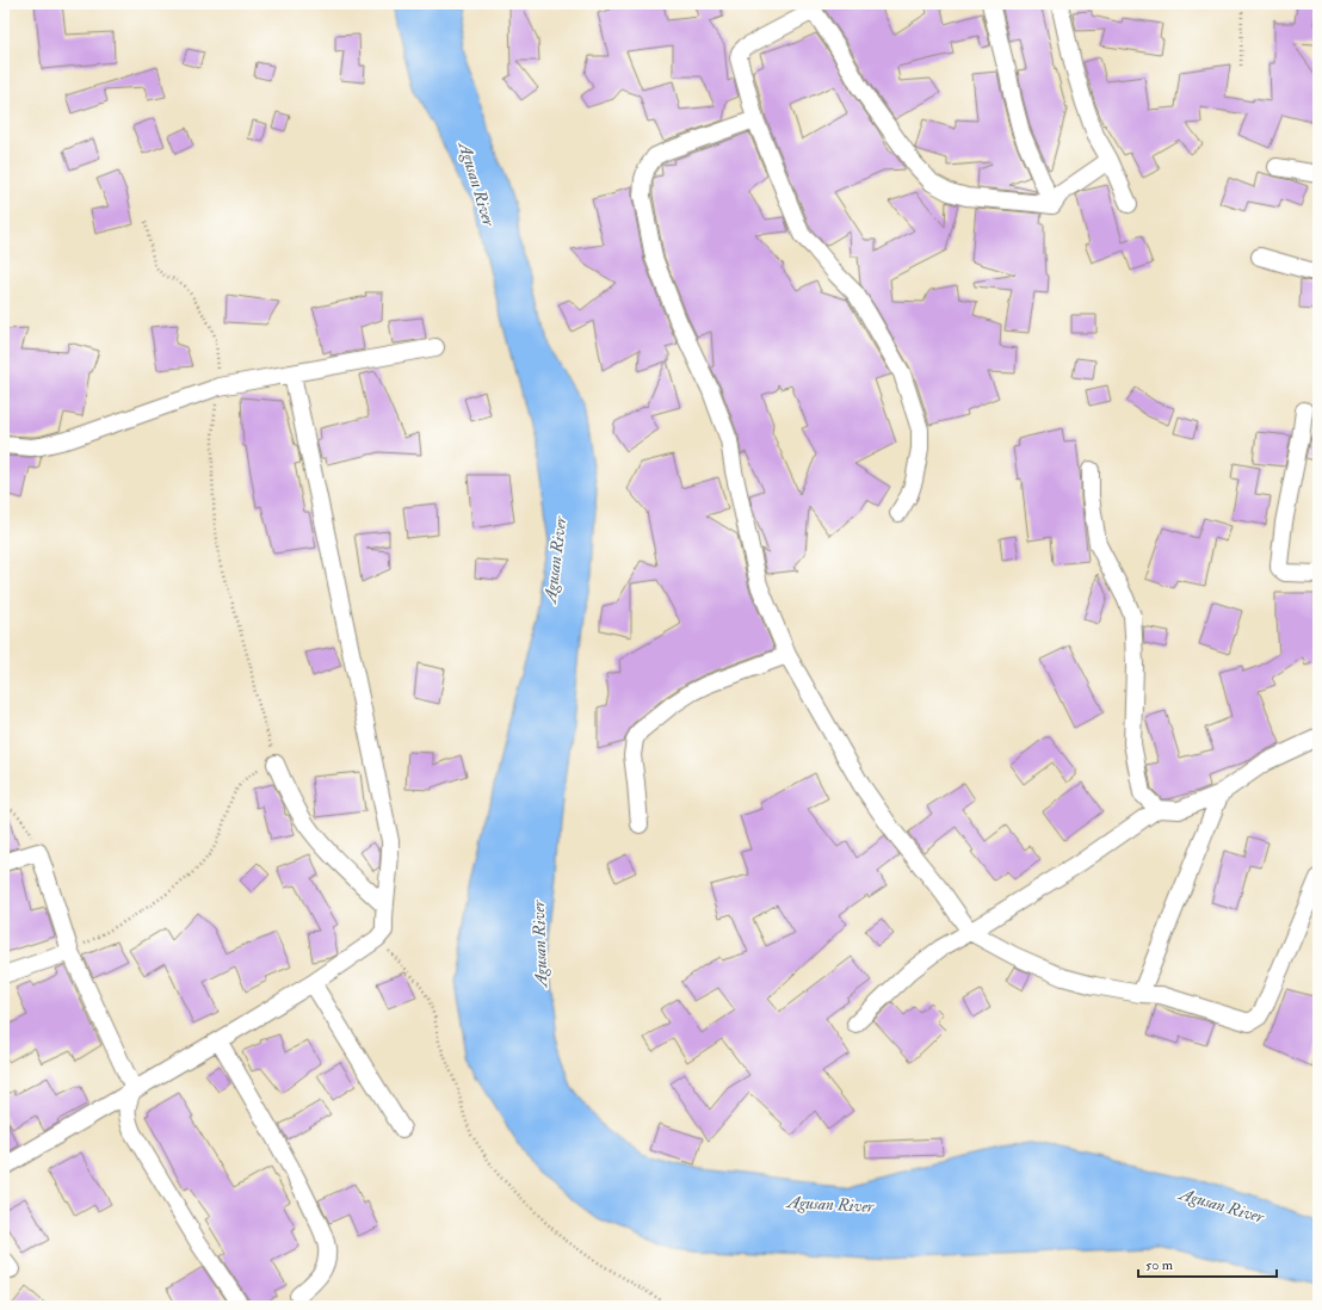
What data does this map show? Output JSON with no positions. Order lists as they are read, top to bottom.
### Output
{
  "water": ["Agusan River"],
  "scale_bar": "50 m"
}
